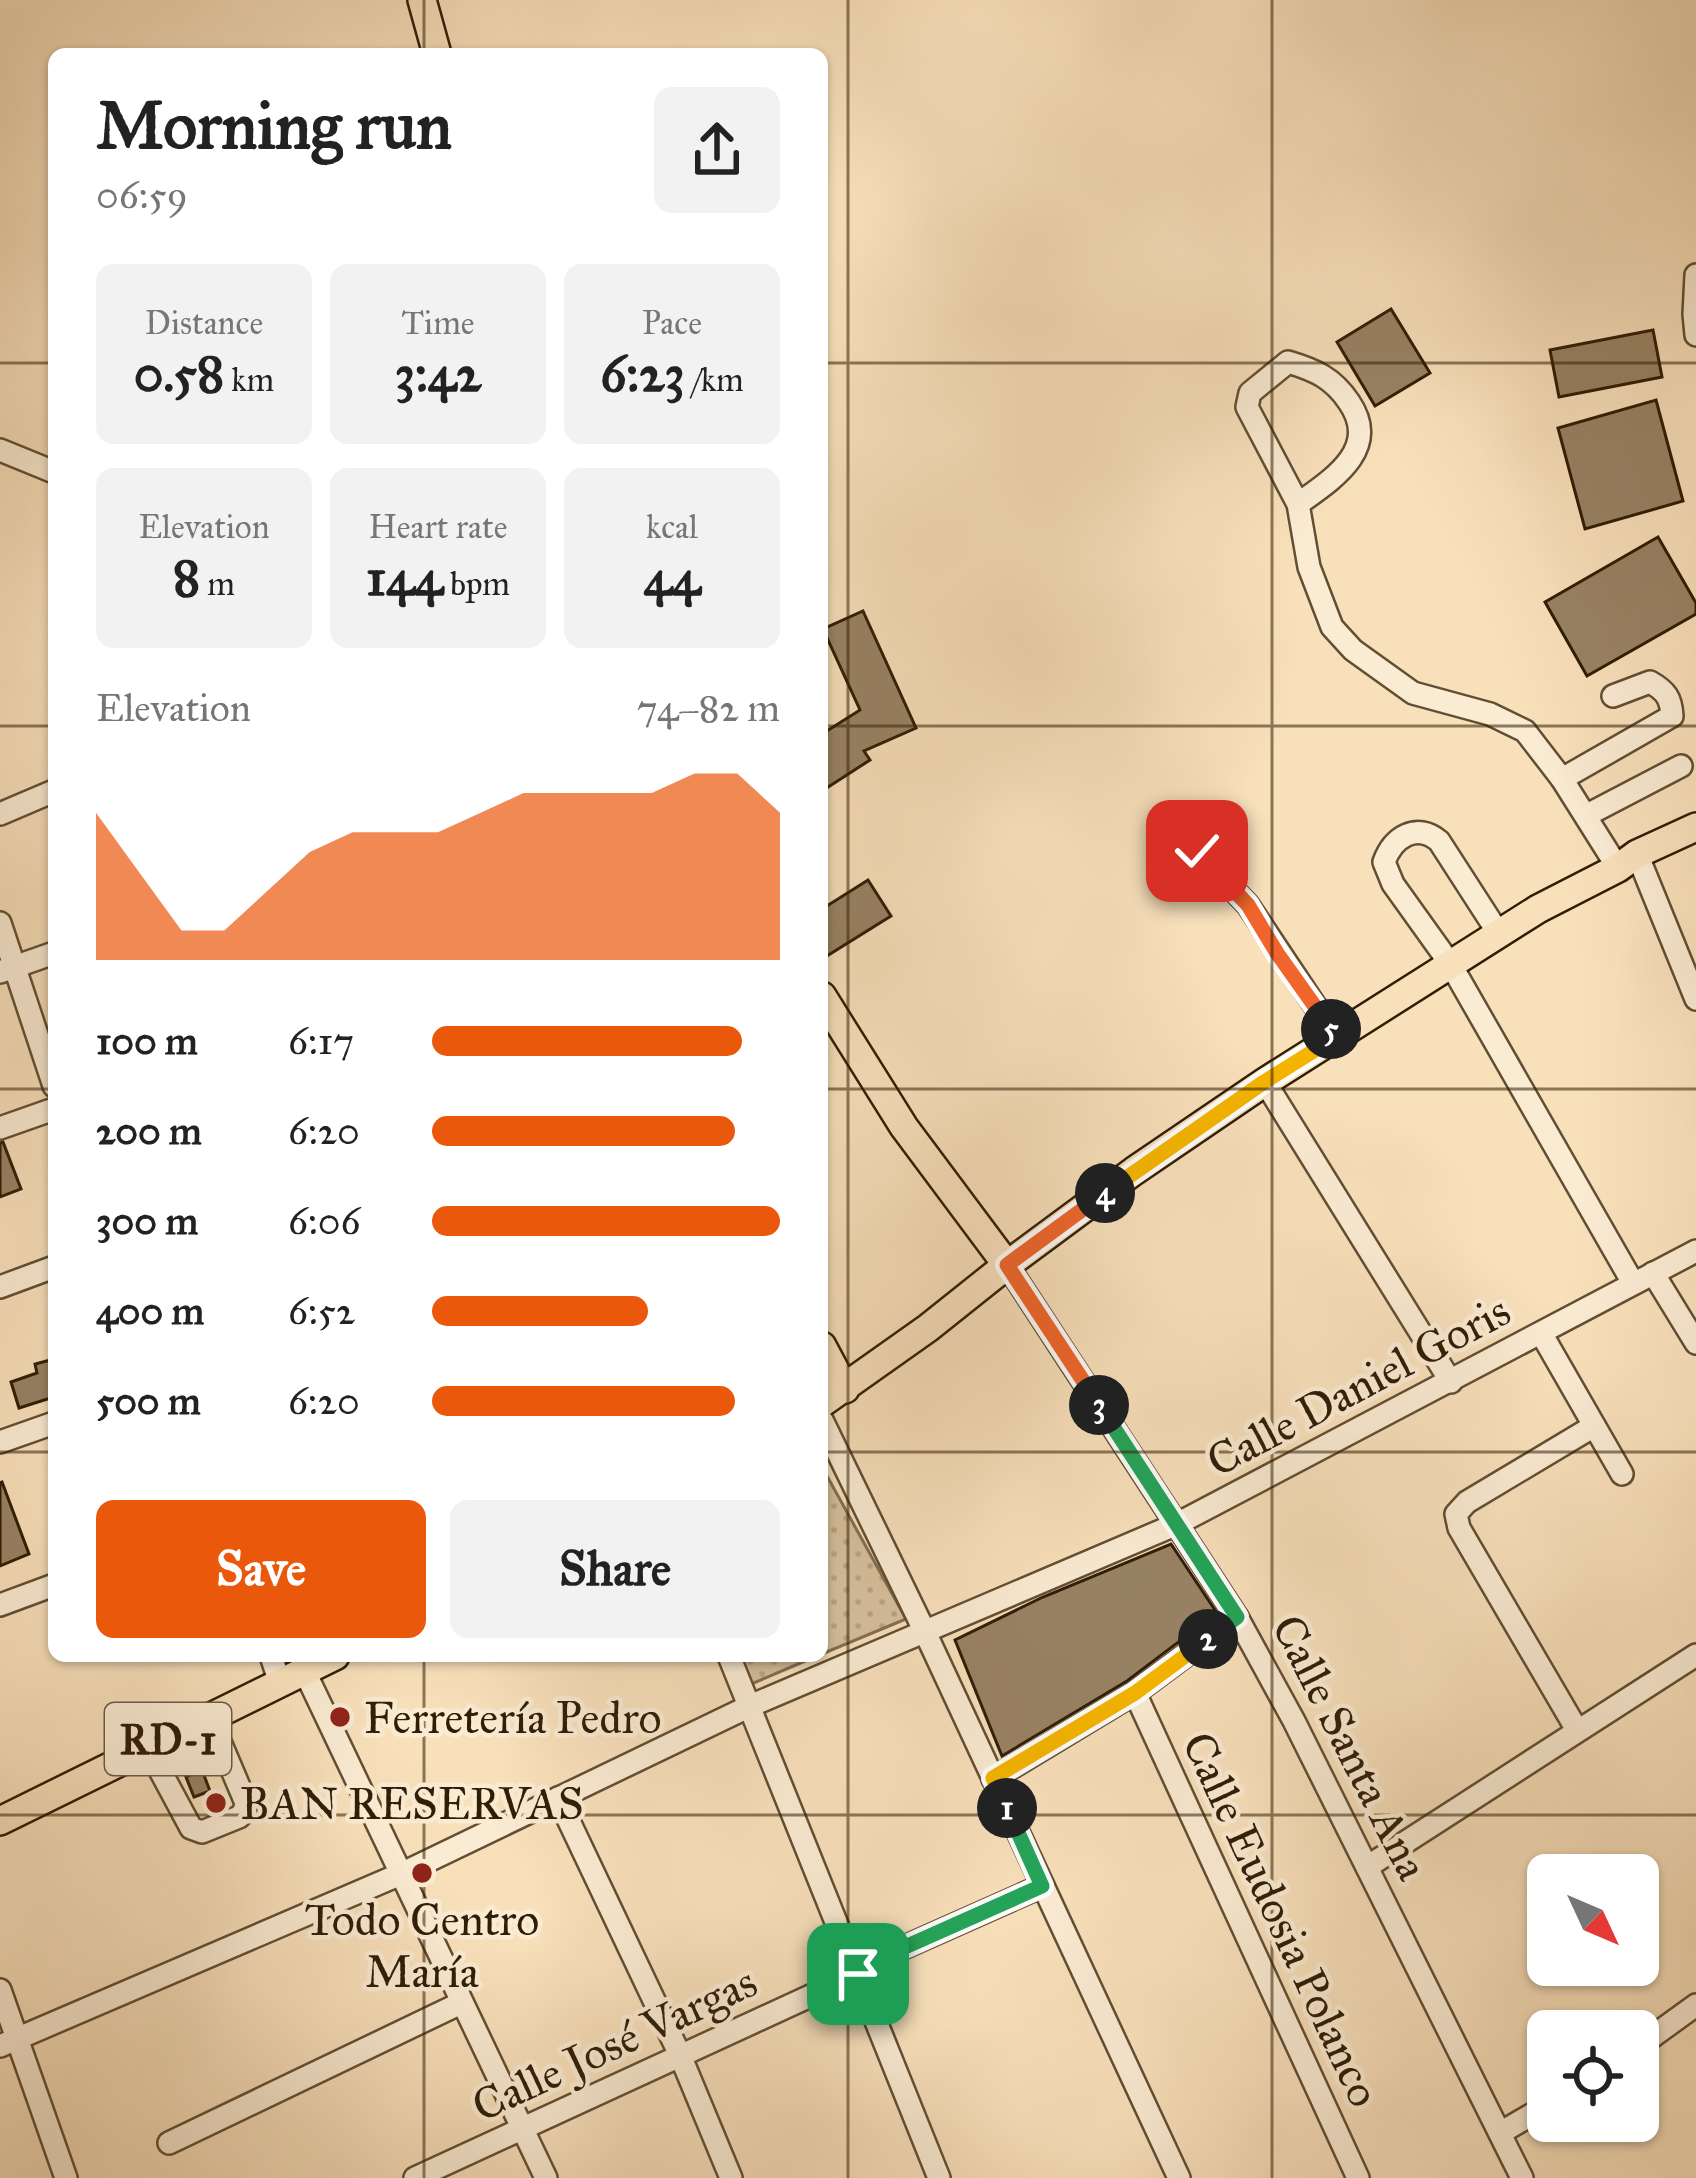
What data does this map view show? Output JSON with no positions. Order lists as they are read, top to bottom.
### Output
{
  "streets": {
    "main road": ["RD-1", "Calle Santa Ana"],
    "street": ["Calle Daniel Goris", "Calle Eudosia Polanco", "Calle José Vargas"]
  },
  "crossings": [
    ["Calle Daniel Goris", "Calle Santa Ana"]
  ],
  "places": ["Ferretería Pedro", "BAN RESERVAS", "Todo Centro María"],
  "north": "bottom right",
  "page": {
    "heading": ["Morning run", "06:59"],
    "stats": [
      ["Distance", "0.58 km"],
      ["Time", "3:42"],
      ["Pace", "6:23 /km"],
      ["Elevation", "8 m"],
      ["Heart rate", "144 bpm"],
      ["kcal", "44"]
    ],
    "chart": ["Elevation", "74–82 m"],
    "list": [
      {
        "name": "100 m",
        "note": "6:17"
      },
      {
        "name": "200 m",
        "note": "6:20"
      },
      {
        "name": "300 m",
        "note": "6:06"
      },
      {
        "name": "400 m",
        "note": "6:52"
      },
      {
        "name": "500 m",
        "note": "6:20"
      }
    ],
    "pins": [
      "5",
      "4",
      "3",
      "2",
      "1"
    ],
    "buttons": ["Save", "Share"]
  }
}
